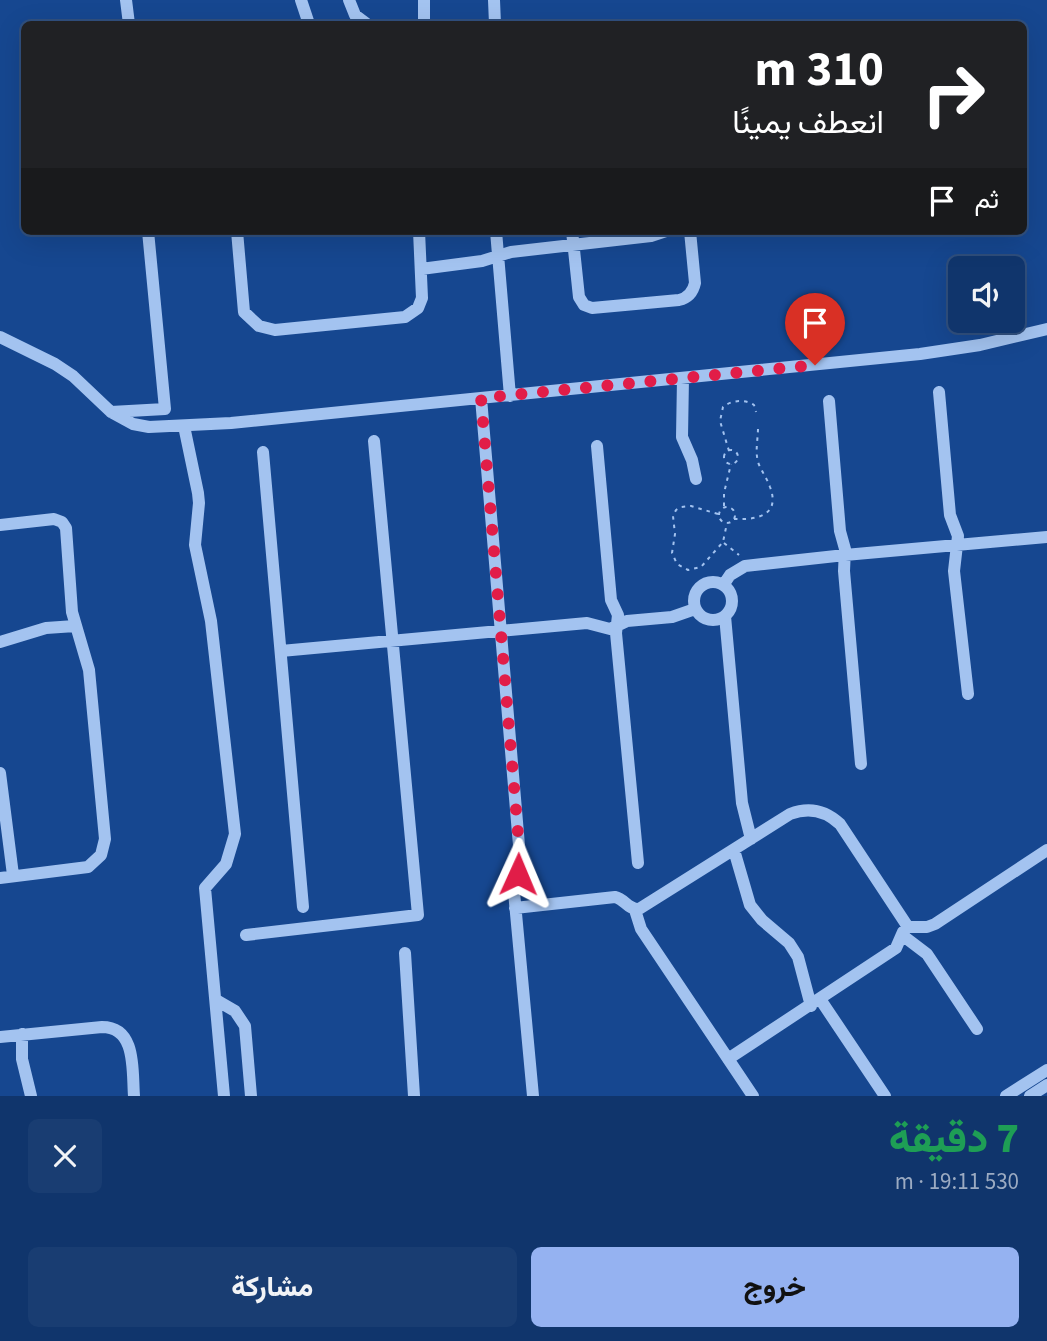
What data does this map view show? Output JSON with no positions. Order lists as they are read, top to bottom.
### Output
{
  "page": {
    "turn": ["310 m", "انعطف يمينًا"],
    "then": "ثم",
    "heading": ["7 دقيقة", "530 m · 19:11"],
    "buttons": ["خروج", "مشاركة"]
  }
}
